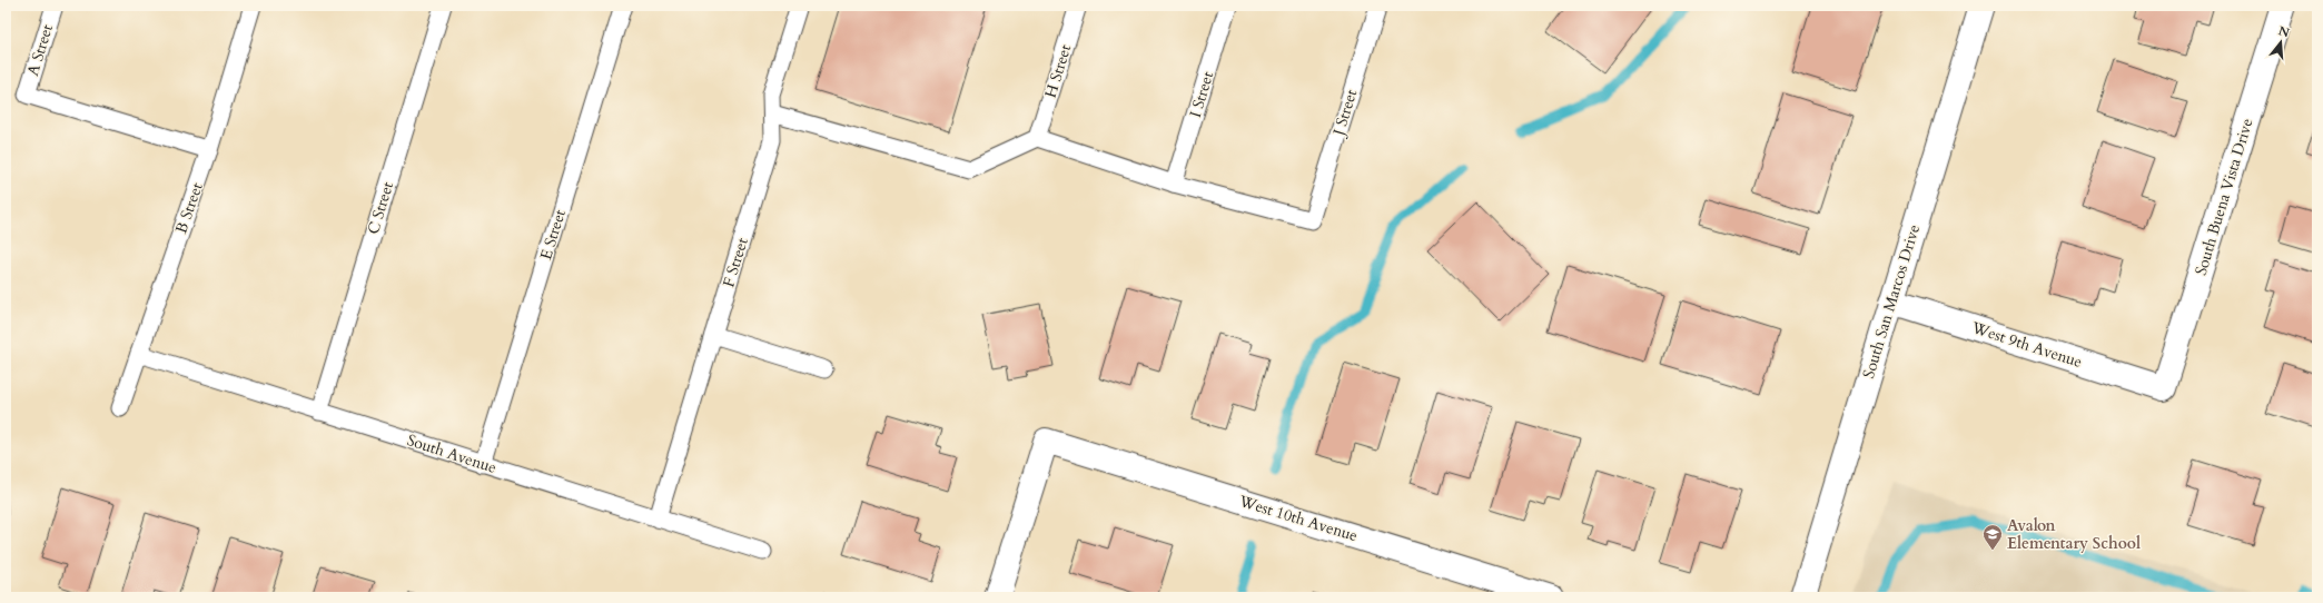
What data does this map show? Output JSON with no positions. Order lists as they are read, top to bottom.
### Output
{
  "streets": {
    "street": [
      "South Buena Vista Drive",
      "South San Marcos Drive",
      "West 9th Avenue",
      "West 10th Avenue"
    ],
    "lane": [
      "A Street",
      "H Street",
      "I Street",
      "J Street",
      "B Street",
      "C Street",
      "E Street",
      "F Street",
      "South Avenue"
    ]
  },
  "crossings": [
    ["A Street", "B Street"],
    ["I Street", "J Street"],
    ["South Buena Vista Drive", "West 9th Avenue"],
    ["B Street", "South Avenue"],
    ["C Street", "South Avenue"],
    ["E Street", "South Avenue"],
    ["F Street", "South Avenue"],
    ["South San Marcos Drive", "West 9th Avenue"]
  ],
  "places": {
    "school or university": ["Avalon Elementary School"]
  },
  "north": "top"
}
